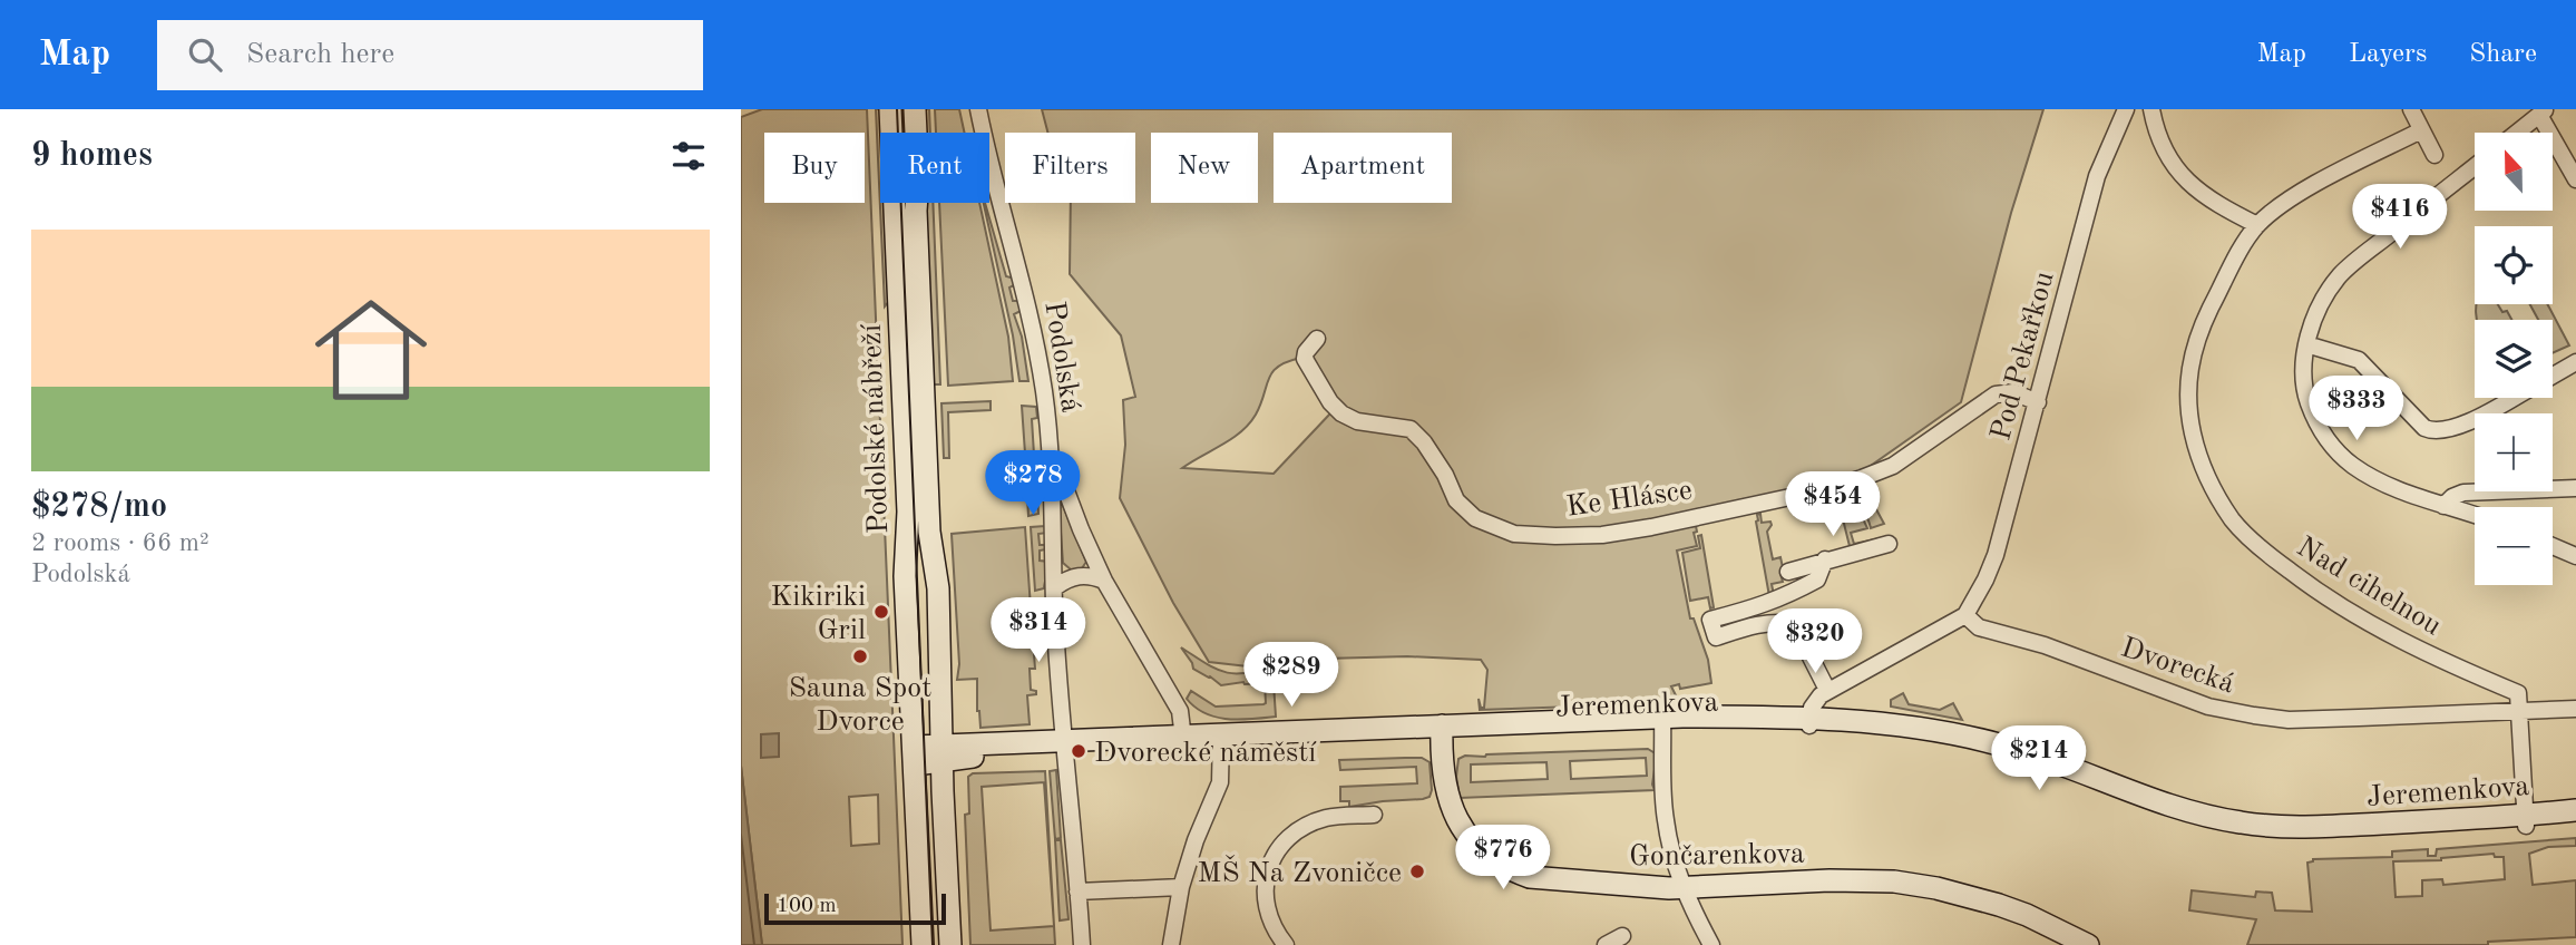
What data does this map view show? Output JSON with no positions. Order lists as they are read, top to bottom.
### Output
{
  "streets": {
    "street": [
      "Pod Pekařkou",
      "Podolská",
      "Podolské nábřeží",
      "Ke Hlásce",
      "Nad cihelnou",
      "Dvorecká",
      "Jeremenkova",
      "Gončarenkova"
    ]
  },
  "crossings": [
    ["Pod Pekařkou", "Ke Hlásce"],
    ["Pod Pekařkou", "Dvorecká"],
    ["Nad cihelnou", "Dvorecká"],
    ["Jeremenkova", "Gončarenkova"]
  ],
  "places": [
    "Kikiriki Gril",
    "Sauna Spot Dvorce",
    "Dvorecké náměstí",
    "MŠ Na Zvoničce"
  ],
  "scale_bar": "100 m",
  "north": "top",
  "page": {
    "header": "Map",
    "search": "Search here",
    "nav": ["Map", "Layers", "Share"],
    "heading": "9 homes",
    "map_buttons": ["+", "−"],
    "chip": [
      "Buy",
      "Rent",
      "Filters",
      "New",
      "Apartment"
    ],
    "price": [
      "$416",
      "$333",
      "$278",
      "$454",
      "$314",
      "$320",
      "$289",
      "$214",
      "$776"
    ],
    "list": [
      {
        "name": "$278/mo",
        "note": "2 rooms · 66 m² · Podolská"
      }
    ],
    "scale": "100 m"
  }
}
